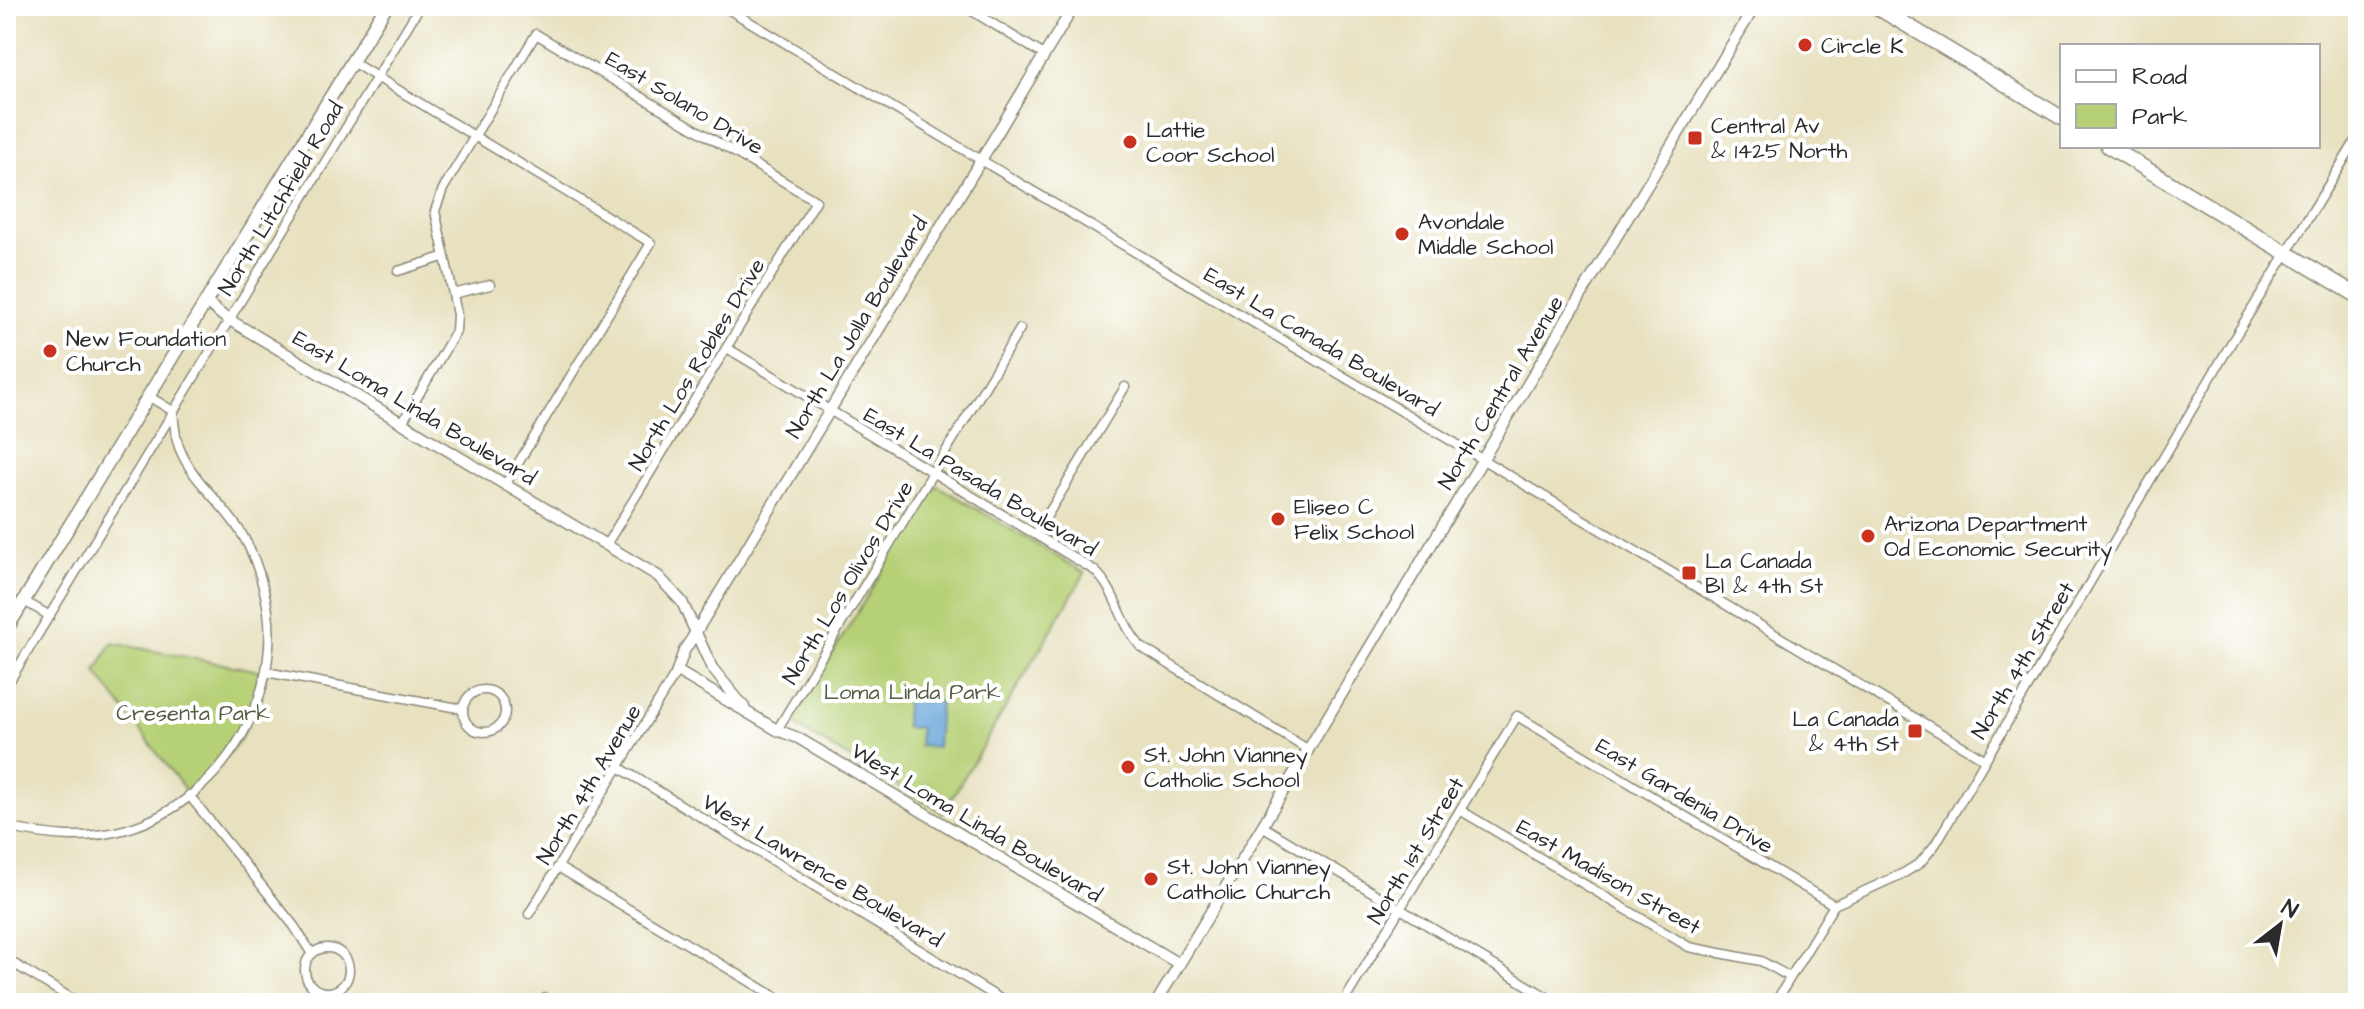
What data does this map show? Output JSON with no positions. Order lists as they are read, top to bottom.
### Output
{
  "streets": {
    "main road": ["North Litchfield Road"],
    "street": [
      "East Solano Drive",
      "North La Jolla Boulevard",
      "East La Canada Boulevard",
      "North Los Robles Drive",
      "North Central Avenue",
      "East Loma Linda Boulevard",
      "East La Pasada Boulevard",
      "North Los Olivos Drive",
      "North 4th Street",
      "North 4th Avenue",
      "East Gardenia Drive",
      "West Loma Linda Boulevard",
      "North 1st Street",
      "West Lawrence Boulevard",
      "East Madison Street"
    ]
  },
  "crossings": [
    ["East Solano Drive", "North Los Robles Drive"],
    ["North Litchfield Road", "East Loma Linda Boulevard"],
    ["North La Jolla Boulevard", "East La Canada Boulevard"],
    ["North La Jolla Boulevard", "East La Pasada Boulevard"],
    ["North La Jolla Boulevard", "North 4th Avenue"],
    ["North La Jolla Boulevard", "West Loma Linda Boulevard"],
    ["East La Canada Boulevard", "North Central Avenue"],
    ["East La Canada Boulevard", "North 4th Street"],
    ["North Los Robles Drive", "East Loma Linda Boulevard"],
    ["North Los Robles Drive", "East La Pasada Boulevard"],
    ["North Los Robles Drive", "West Loma Linda Boulevard"],
    ["North Central Avenue", "East La Pasada Boulevard"],
    ["North Central Avenue", "West Loma Linda Boulevard"],
    ["East Loma Linda Boulevard", "West Loma Linda Boulevard"],
    ["East La Pasada Boulevard", "North Los Olivos Drive"],
    ["North Los Olivos Drive", "West Loma Linda Boulevard"],
    ["North 4th Street", "East Gardenia Drive"],
    ["North 4th Avenue", "West Loma Linda Boulevard"],
    ["North 4th Avenue", "West Lawrence Boulevard"],
    ["East Gardenia Drive", "North 1st Street"],
    ["North 1st Street", "East Madison Street"]
  ],
  "parks": ["Loma Linda Park", "Cresenta Park"],
  "places": {
    "other": [
      "Circle K",
      "Lattie Coor School",
      "Avondale Middle School",
      "New Foundation Church",
      "Eliseo C Felix School",
      "Arizona Department Od Economic Security",
      "St. John Vianney Catholic School",
      "St. John Vianney Catholic Church"
    ],
    "transit": ["Central Av & 1425 North", "La Canada Bl & 4th St", "La Canada & 4th St"]
  },
  "legend": ["Road", "Park"],
  "north": "top right"
}
